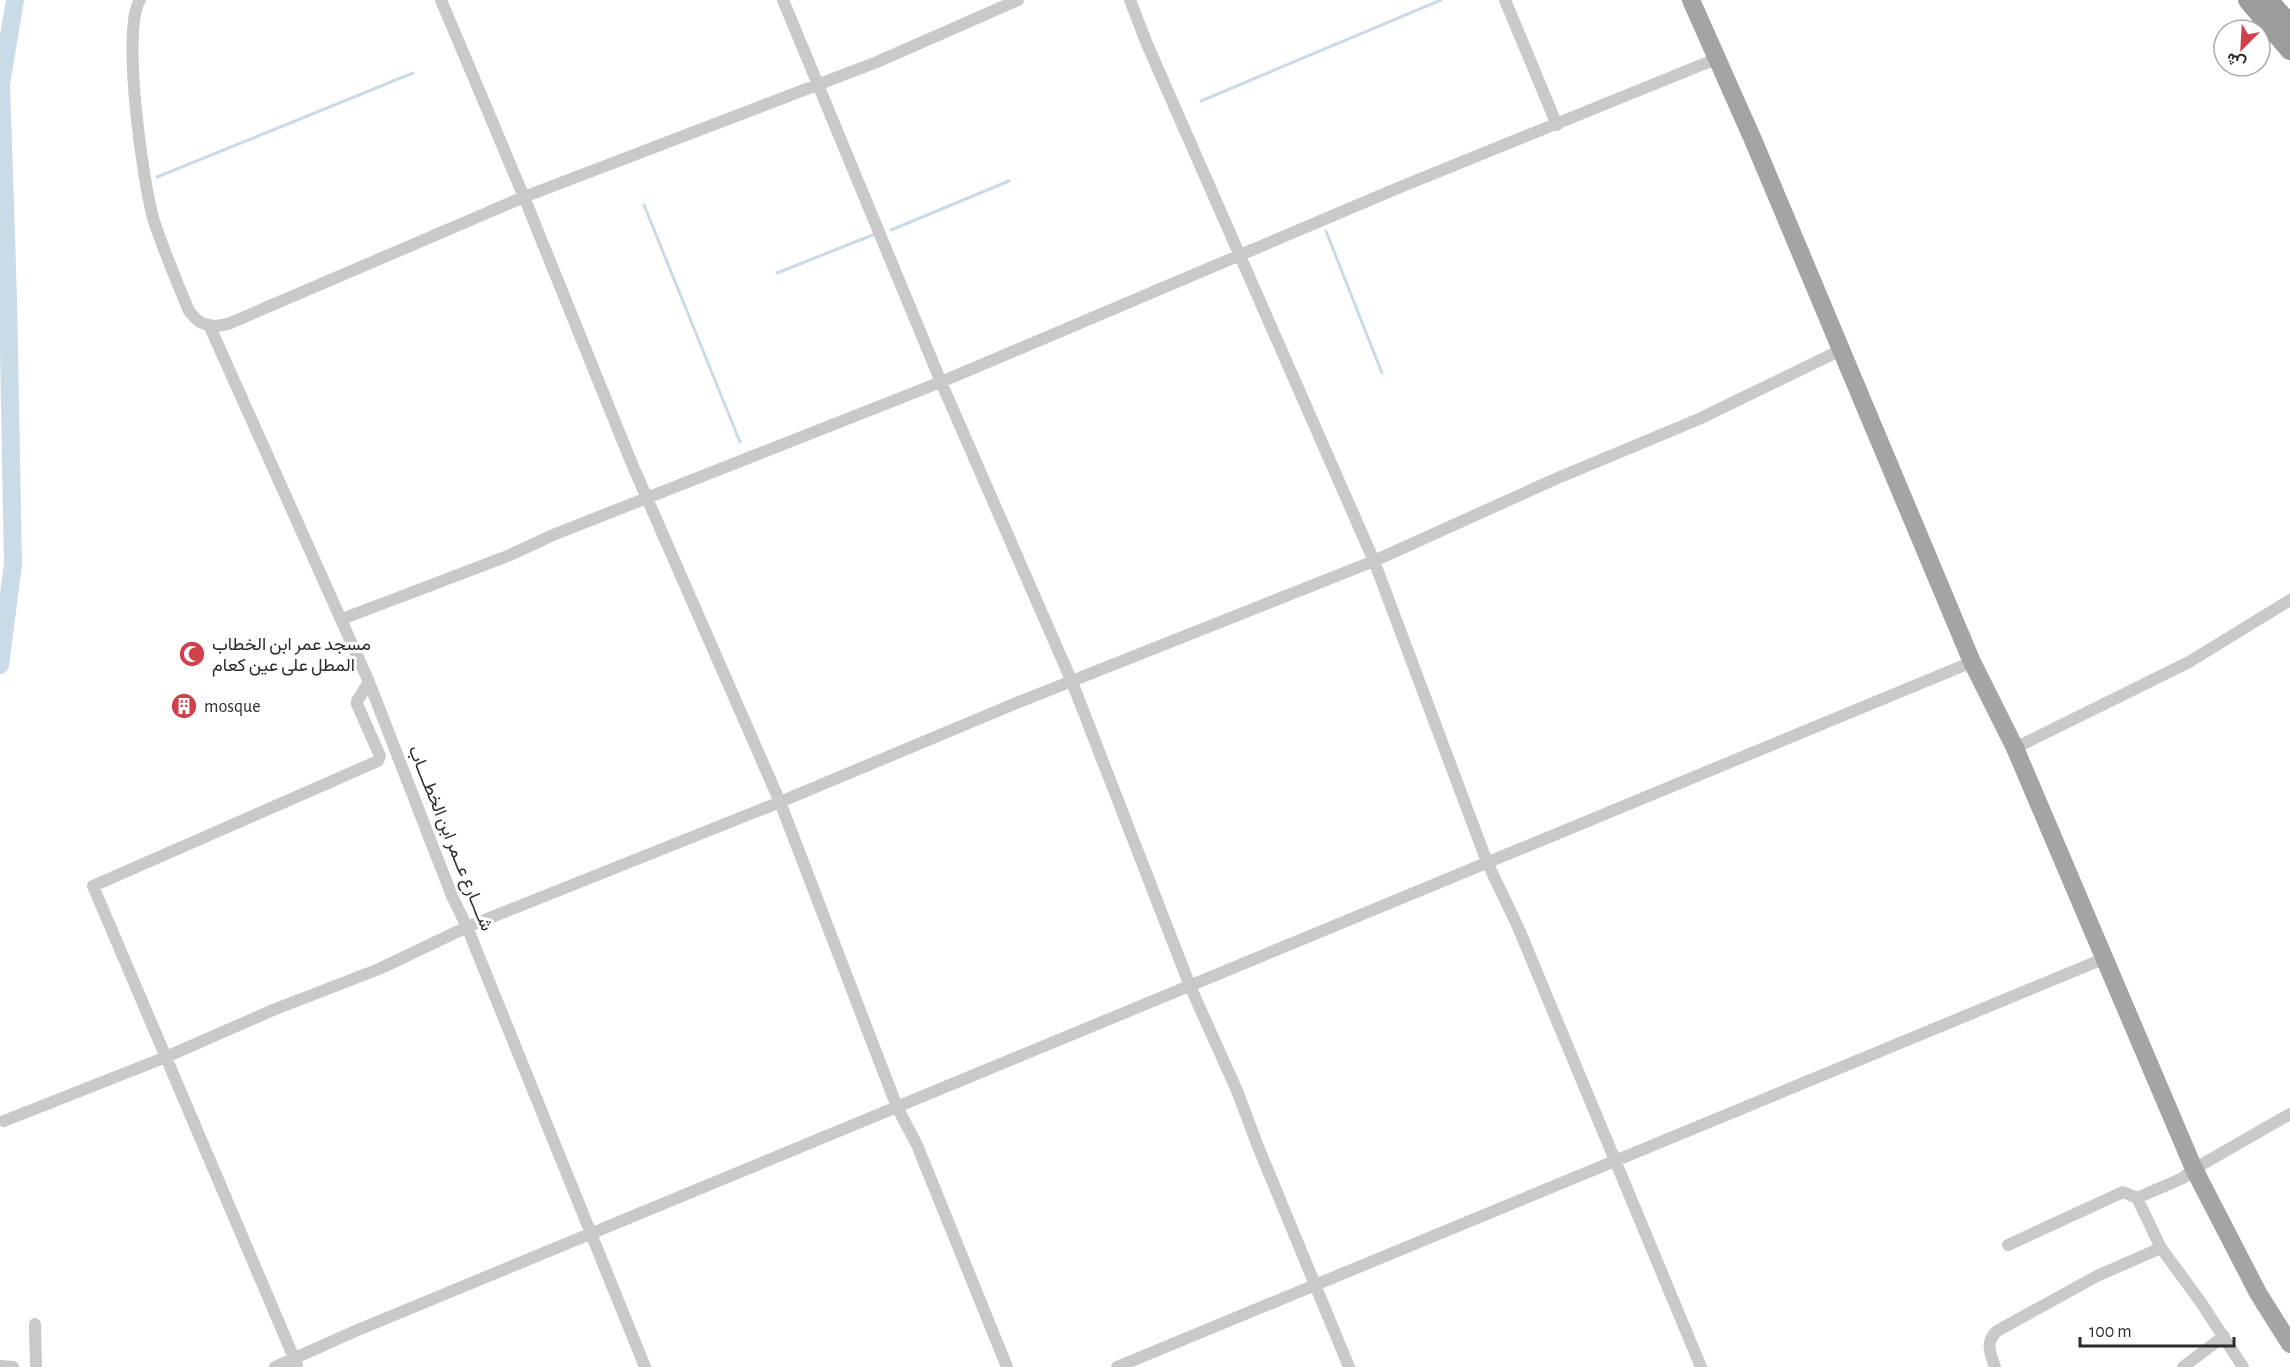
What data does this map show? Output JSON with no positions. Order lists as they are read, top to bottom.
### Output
{
  "streets": {
    "street": ["شــــارع عــمر ابن الخطــــاب"]
  },
  "places": {
    "mosque": ["مسجد عمر ابن الخطاب المطل على عين كعام"],
    "building": ["mosque"]
  },
  "scale_bar": "100 m",
  "north": "bottom left"
}
